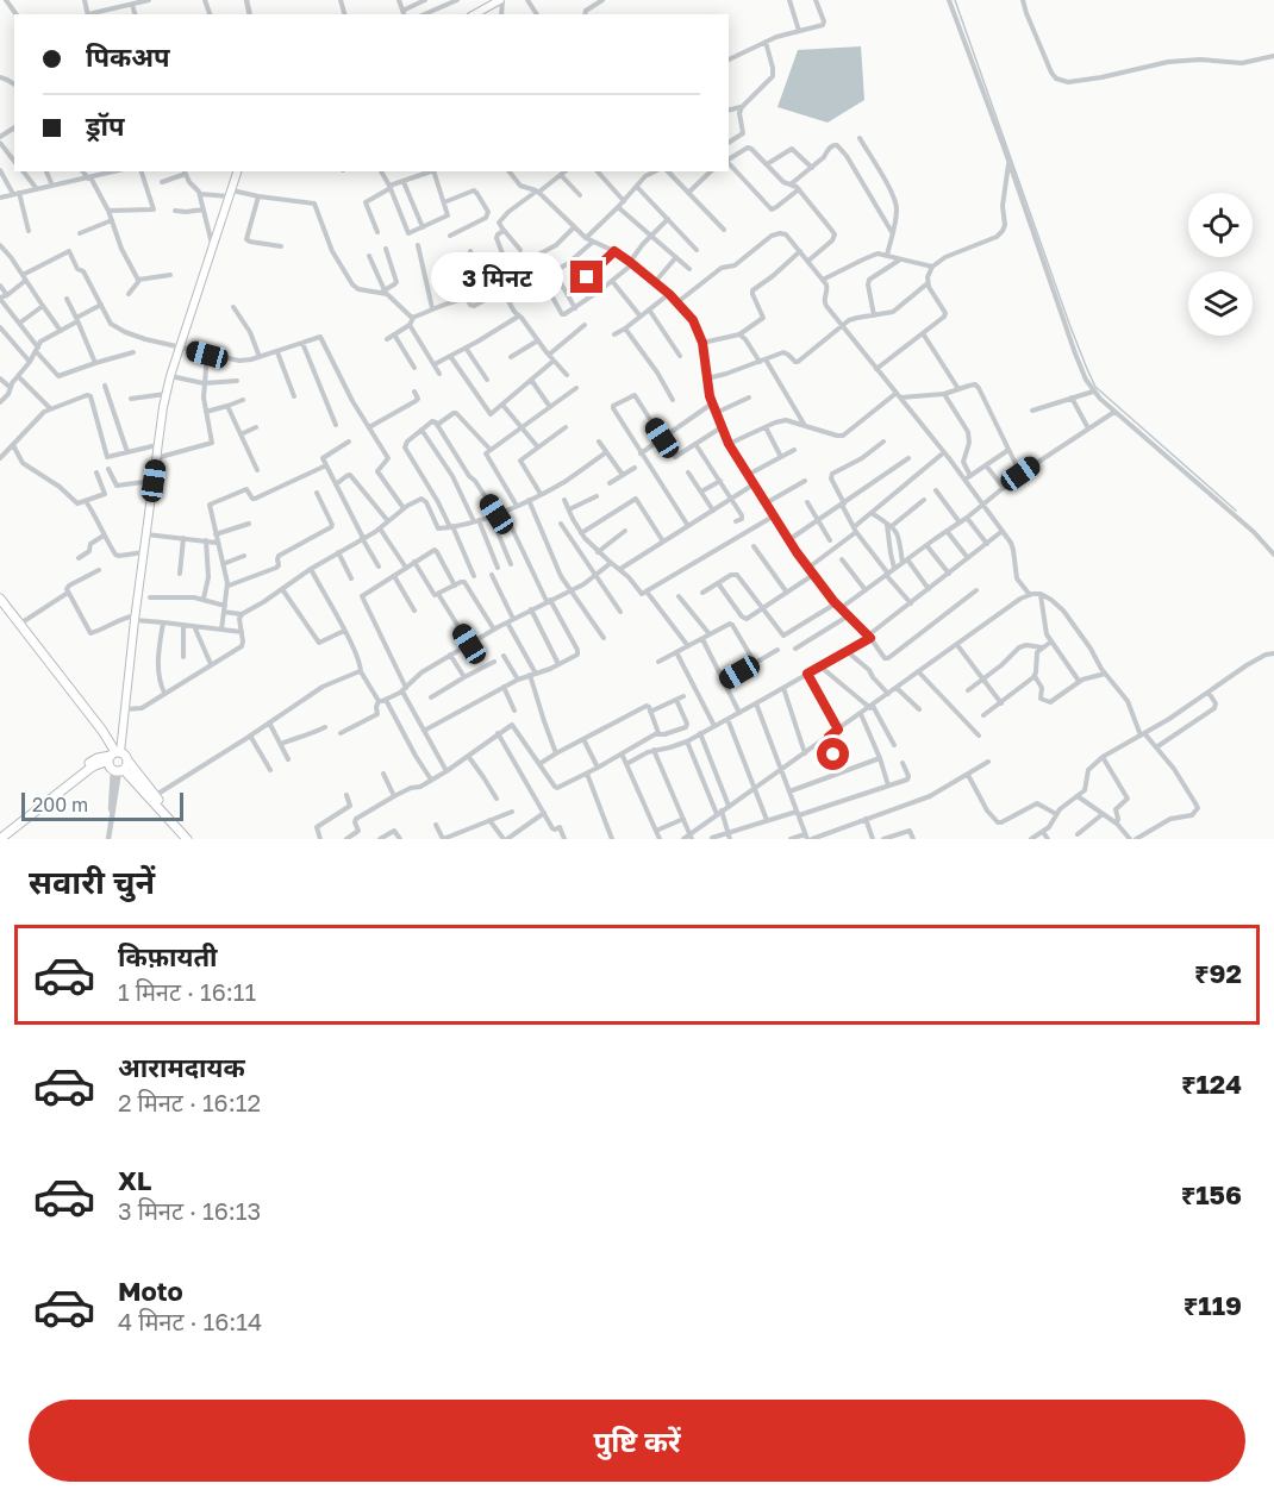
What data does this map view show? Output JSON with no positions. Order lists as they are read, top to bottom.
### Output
{
  "scale_bar": "200 m",
  "page": {
    "banner": ["पिकअप", "ड्रॉप"],
    "bubble": "3 मिनट",
    "scale": "200 m",
    "heading": "सवारी चुनें",
    "list": [
      {
        "name": "किफ़ायती",
        "note": "1 मिनट · 16:11",
        "value": "₹92"
      },
      {
        "name": "आरामदायक",
        "note": "2 मिनट · 16:12",
        "value": "₹124"
      },
      {
        "name": "XL",
        "note": "3 मिनट · 16:13",
        "value": "₹156"
      },
      {
        "name": "Moto",
        "note": "4 मिनट · 16:14",
        "value": "₹119"
      }
    ],
    "buttons": "पुष्टि करें"
  }
}
